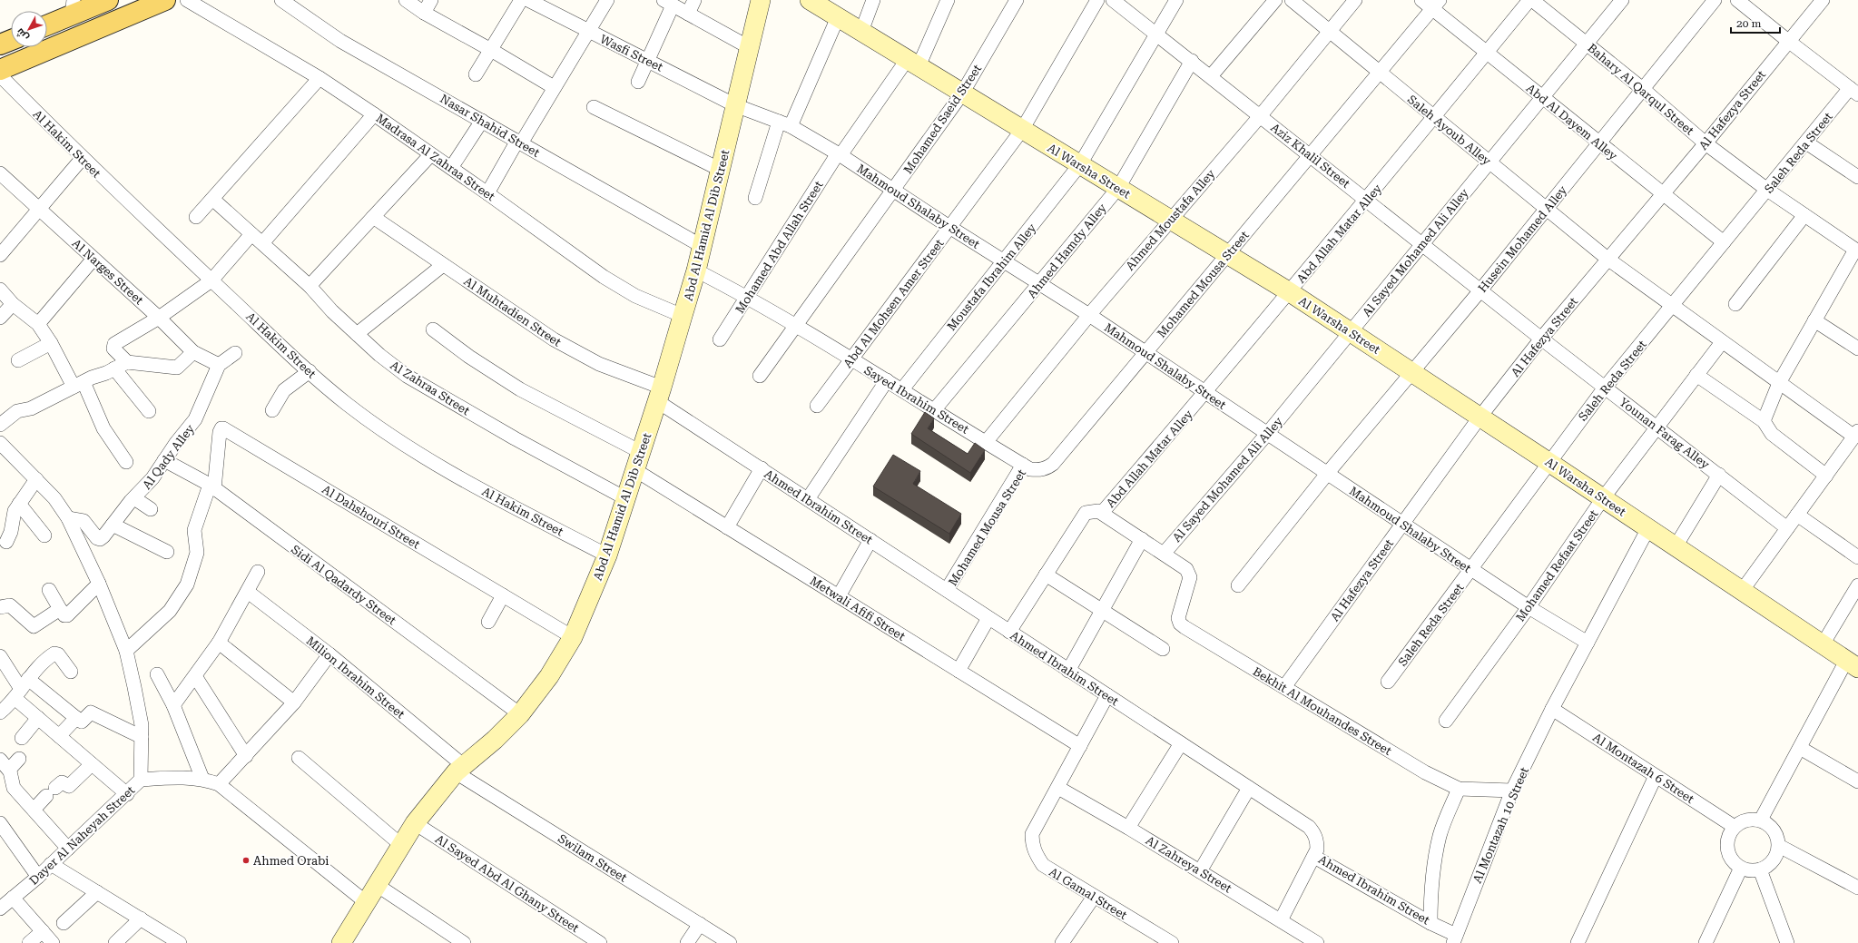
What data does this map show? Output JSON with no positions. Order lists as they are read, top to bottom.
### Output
{
  "streets": {
    "street": [
      "Wasfi Street",
      "Bahary Al Qarqul Street",
      "Al Hafezya Street",
      "Mohamed Saeid Street",
      "Abd Al Dayem Alley",
      "Nasar Shahid Street",
      "Saleh Ayoub Alley",
      "Al Hakim Street",
      "Saleh Reda Street",
      "Aziz Khalil Street",
      "Madrasa Al Zahraa Street",
      "Al Warsha Street",
      "Mahmoud Shalaby Street",
      "Ahmed Moustafa Alley",
      "Abd Al Hamid Al Dib Street",
      "Abd Allah Matar Alley",
      "Husein Mohamed Alley",
      "Mohamed Abd Allah Street",
      "Ahmed Hamdy Alley",
      "Al Sayed Mohamed Ali Alley",
      "Al Narges Street",
      "Moustafa Ibrahim Alley",
      "Mohamed Mousa Street",
      "Abd Al Mohsen Amer Street",
      "Al Muhtadien Street",
      "Al Zahraa Street",
      "Sayed Ibrahim Street",
      "Younan Farag Alley",
      "Al Qady Alley",
      "Ahmed Ibrahim Street",
      "Al Dahshouri Street",
      "Mohamed Refaat Street",
      "Sidi Al Qadardy Street",
      "Metwali Afifi Street",
      "Milion Ibrahim Street",
      "Bekhit Al Mouhandes Street",
      "Al Montazah 6 Street",
      "Al Montazah 10 Street",
      "Dayer Al Naheyah Street",
      "Swilam Street",
      "Al Zahreya Street",
      "Al Sayed Abd Al Ghany Street",
      "Al Gamal Street"
    ]
  },
  "crossings": [
    ["Wasfi Street", "Mahmoud Shalaby Street"],
    ["Wasfi Street", "Abd Al Hamid Al Dib Street"],
    ["Bahary Al Qarqul Street", "Al Hafezya Street"],
    ["Bahary Al Qarqul Street", "Saleh Reda Street"],
    ["Bahary Al Qarqul Street", "Husein Mohamed Alley"],
    ["Bahary Al Qarqul Street", "Al Sayed Mohamed Ali Alley"],
    ["Al Hafezya Street", "Abd Al Dayem Alley"],
    ["Al Hafezya Street", "Saleh Ayoub Alley"],
    ["Al Hafezya Street", "Aziz Khalil Street"],
    ["Al Hafezya Street", "Al Warsha Street"],
    ["Al Hafezya Street", "Mahmoud Shalaby Street"],
    ["Al Hafezya Street", "Younan Farag Alley"],
    ["Al Hafezya Street", "Bekhit Al Mouhandes Street"],
    ["Mohamed Saeid Street", "Al Warsha Street"],
    ["Mohamed Saeid Street", "Mahmoud Shalaby Street"],
    ["Mohamed Saeid Street", "Sayed Ibrahim Street"],
    ["Abd Al Dayem Alley", "Saleh Reda Street"],
    ["Abd Al Dayem Alley", "Abd Allah Matar Alley"],
    ["Abd Al Dayem Alley", "Husein Mohamed Alley"],
    ["Abd Al Dayem Alley", "Al Sayed Mohamed Ali Alley"],
    ["Abd Al Dayem Alley", "Mohamed Mousa Street"],
    ["Nasar Shahid Street", "Abd Al Hamid Al Dib Street"],
    ["Saleh Ayoub Alley", "Saleh Reda Street"],
    ["Saleh Ayoub Alley", "Ahmed Moustafa Alley"],
    ["Saleh Ayoub Alley", "Abd Allah Matar Alley"],
    ["Saleh Ayoub Alley", "Husein Mohamed Alley"],
    ["Saleh Ayoub Alley", "Al Sayed Mohamed Ali Alley"],
    ["Saleh Ayoub Alley", "Mohamed Mousa Street"],
    ["Saleh Ayoub Alley", "Mohamed Refaat Street"],
    ["Al Hakim Street", "Abd Al Hamid Al Dib Street"],
    ["Saleh Reda Street", "Al Warsha Street"],
    ["Saleh Reda Street", "Mahmoud Shalaby Street"],
    ["Saleh Reda Street", "Younan Farag Alley"],
    ["Aziz Khalil Street", "Ahmed Moustafa Alley"],
    ["Aziz Khalil Street", "Abd Allah Matar Alley"],
    ["Aziz Khalil Street", "Husein Mohamed Alley"],
    ["Aziz Khalil Street", "Ahmed Hamdy Alley"],
    ["Aziz Khalil Street", "Al Sayed Mohamed Ali Alley"],
    ["Aziz Khalil Street", "Moustafa Ibrahim Alley"],
    ["Aziz Khalil Street", "Mohamed Mousa Street"],
    ["Aziz Khalil Street", "Younan Farag Alley"],
    ["Madrasa Al Zahraa Street", "Abd Al Hamid Al Dib Street"],
    ["Al Warsha Street", "Ahmed Moustafa Alley"],
    ["Al Warsha Street", "Abd Allah Matar Alley"],
    ["Al Warsha Street", "Husein Mohamed Alley"],
    ["Al Warsha Street", "Mohamed Abd Allah Street"],
    ["Al Warsha Street", "Ahmed Hamdy Alley"],
    ["Al Warsha Street", "Al Sayed Mohamed Ali Alley"],
    ["Al Warsha Street", "Moustafa Ibrahim Alley"],
    ["Al Warsha Street", "Mohamed Mousa Street"],
    ["Al Warsha Street", "Abd Al Mohsen Amer Street"],
    ["Al Warsha Street", "Mohamed Refaat Street"],
    ["Al Warsha Street", "Al Montazah 10 Street"],
    ["Mahmoud Shalaby Street", "Ahmed Moustafa Alley"],
    ["Mahmoud Shalaby Street", "Abd Al Hamid Al Dib Street"],
    ["Mahmoud Shalaby Street", "Abd Allah Matar Alley"],
    ["Mahmoud Shalaby Street", "Husein Mohamed Alley"],
    ["Mahmoud Shalaby Street", "Mohamed Abd Allah Street"],
    ["Mahmoud Shalaby Street", "Ahmed Hamdy Alley"],
    ["Mahmoud Shalaby Street", "Al Sayed Mohamed Ali Alley"],
    ["Mahmoud Shalaby Street", "Moustafa Ibrahim Alley"],
    ["Mahmoud Shalaby Street", "Mohamed Mousa Street"],
    ["Mahmoud Shalaby Street", "Abd Al Mohsen Amer Street"],
    ["Mahmoud Shalaby Street", "Mohamed Refaat Street"],
    ["Mahmoud Shalaby Street", "Al Montazah 10 Street"],
    ["Ahmed Moustafa Alley", "Sayed Ibrahim Street"],
    ["Abd Al Hamid Al Dib Street", "Al Muhtadien Street"],
    ["Abd Al Hamid Al Dib Street", "Al Zahraa Street"],
    ["Abd Al Hamid Al Dib Street", "Sayed Ibrahim Street"],
    ["Abd Al Hamid Al Dib Street", "Ahmed Ibrahim Street"],
    ["Abd Al Hamid Al Dib Street", "Al Dahshouri Street"],
    ["Abd Al Hamid Al Dib Street", "Sidi Al Qadardy Street"],
    ["Abd Al Hamid Al Dib Street", "Metwali Afifi Street"],
    ["Abd Al Hamid Al Dib Street", "Milion Ibrahim Street"],
    ["Abd Al Hamid Al Dib Street", "Swilam Street"],
    ["Abd Al Hamid Al Dib Street", "Al Sayed Abd Al Ghany Street"],
    ["Mohamed Abd Allah Street", "Sayed Ibrahim Street"],
    ["Ahmed Hamdy Alley", "Sayed Ibrahim Street"],
    ["Al Sayed Mohamed Ali Alley", "Bekhit Al Mouhandes Street"],
    ["Al Narges Street", "Al Qady Alley"],
    ["Moustafa Ibrahim Alley", "Sayed Ibrahim Street"],
    ["Mohamed Mousa Street", "Sayed Ibrahim Street"],
    ["Mohamed Mousa Street", "Ahmed Ibrahim Street"],
    ["Abd Al Mohsen Amer Street", "Sayed Ibrahim Street"],
    ["Al Muhtadien Street", "Ahmed Ibrahim Street"],
    ["Younan Farag Alley", "Mohamed Refaat Street"],
    ["Al Qady Alley", "Sidi Al Qadardy Street"],
    ["Al Qady Alley", "Dayer Al Naheyah Street"],
    ["Ahmed Ibrahim Street", "Al Montazah 10 Street"],
    ["Ahmed Ibrahim Street", "Al Gamal Street"],
    ["Al Dahshouri Street", "Sidi Al Qadardy Street"],
    ["Metwali Afifi Street", "Al Gamal Street"],
    ["Milion Ibrahim Street", "Swilam Street"],
    ["Bekhit Al Mouhandes Street", "Al Montazah 10 Street"],
    ["Al Montazah 6 Street", "Al Montazah 10 Street"],
    ["Al Zahreya Street", "Al Gamal Street"]
  ],
  "places": ["Ahmed Orabi"],
  "scale_bar": "20 m",
  "north": "bottom left"
}
